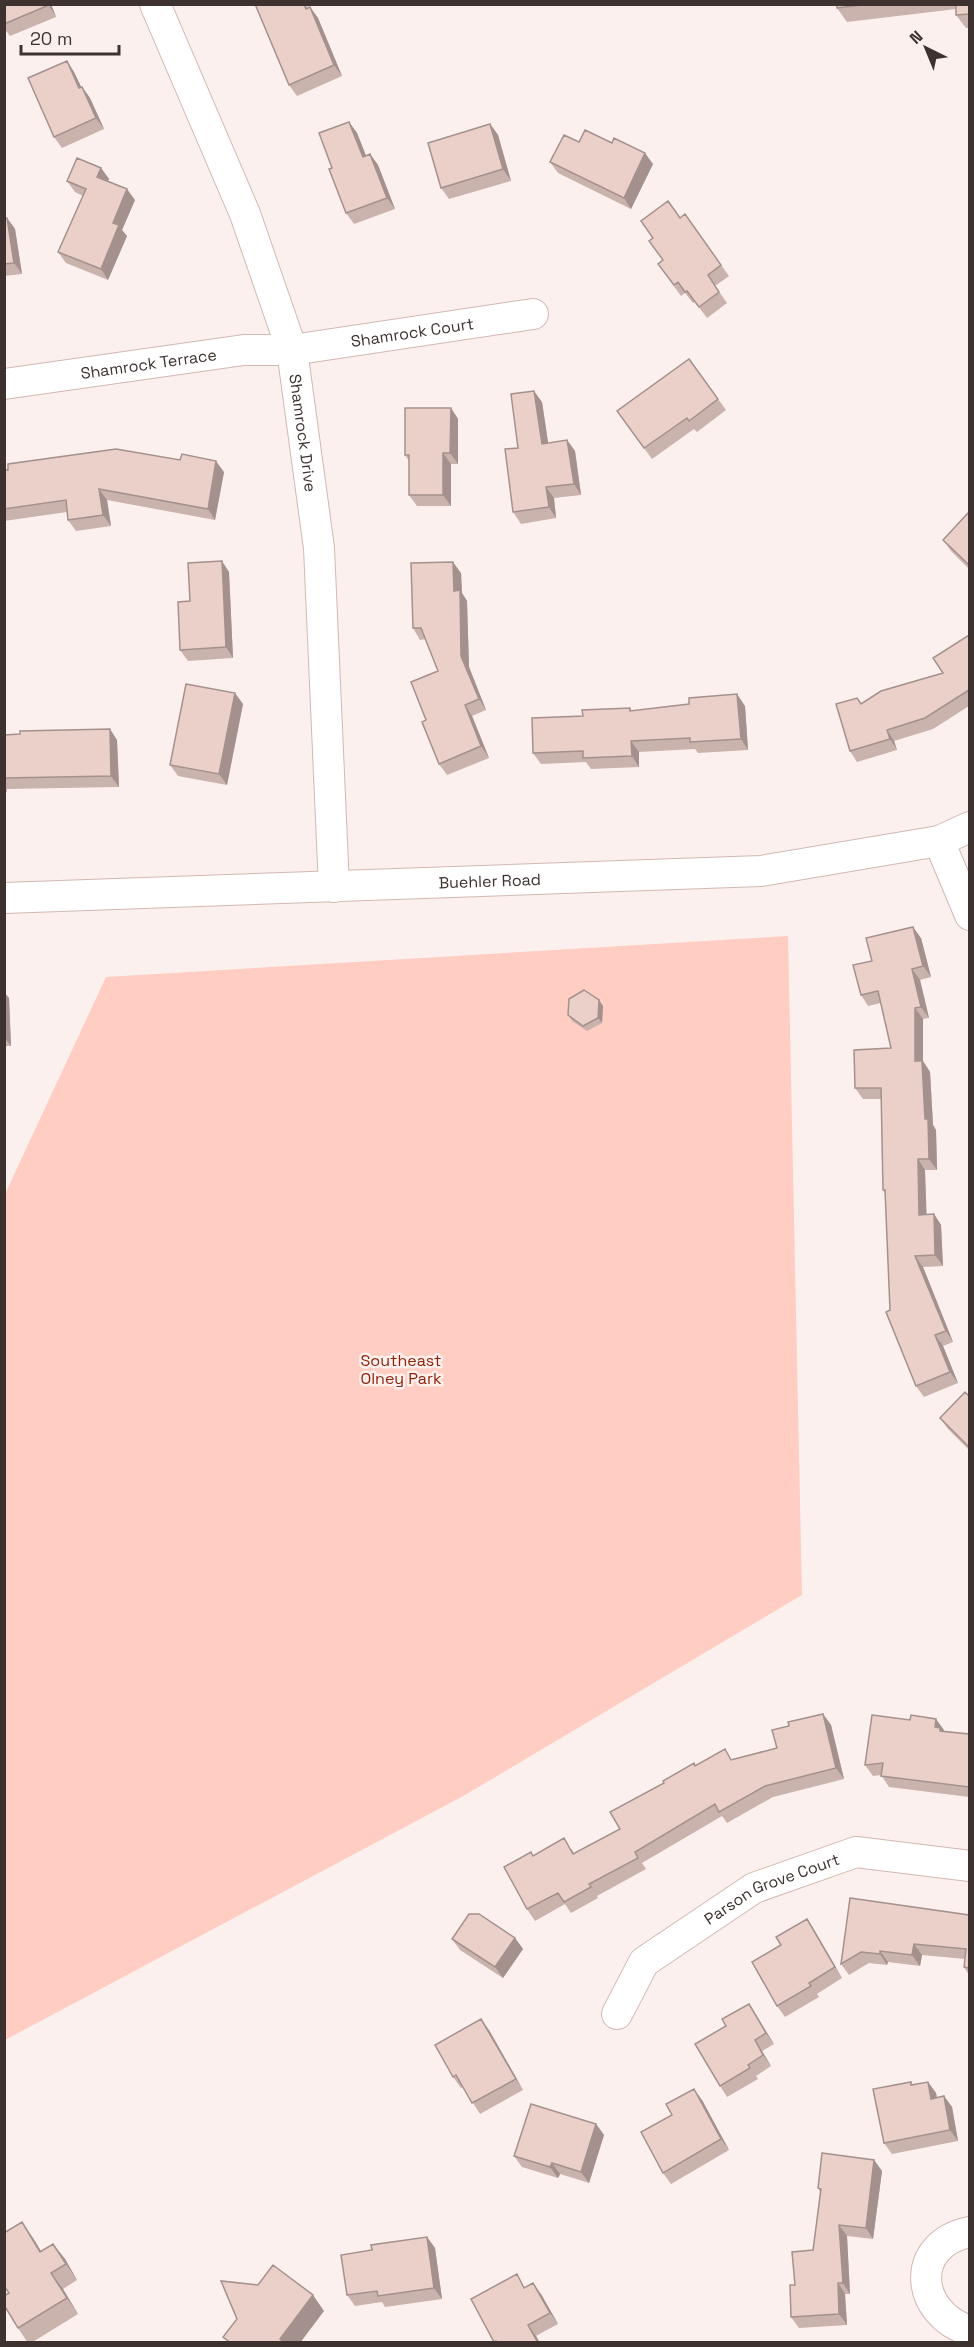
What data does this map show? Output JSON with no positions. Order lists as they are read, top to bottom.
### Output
{
  "streets": {
    "street": [
      "Shamrock Court",
      "Shamrock Terrace",
      "Shamrock Drive",
      "Buehler Road",
      "Parson Grove Court"
    ]
  },
  "crossings": [
    ["Shamrock Court", "Shamrock Terrace"],
    ["Shamrock Court", "Shamrock Drive"],
    ["Shamrock Terrace", "Shamrock Drive"],
    ["Shamrock Drive", "Buehler Road"]
  ],
  "parks": ["Southeast Olney Park"],
  "scale_bar": "20 m",
  "north": "top left"
}
